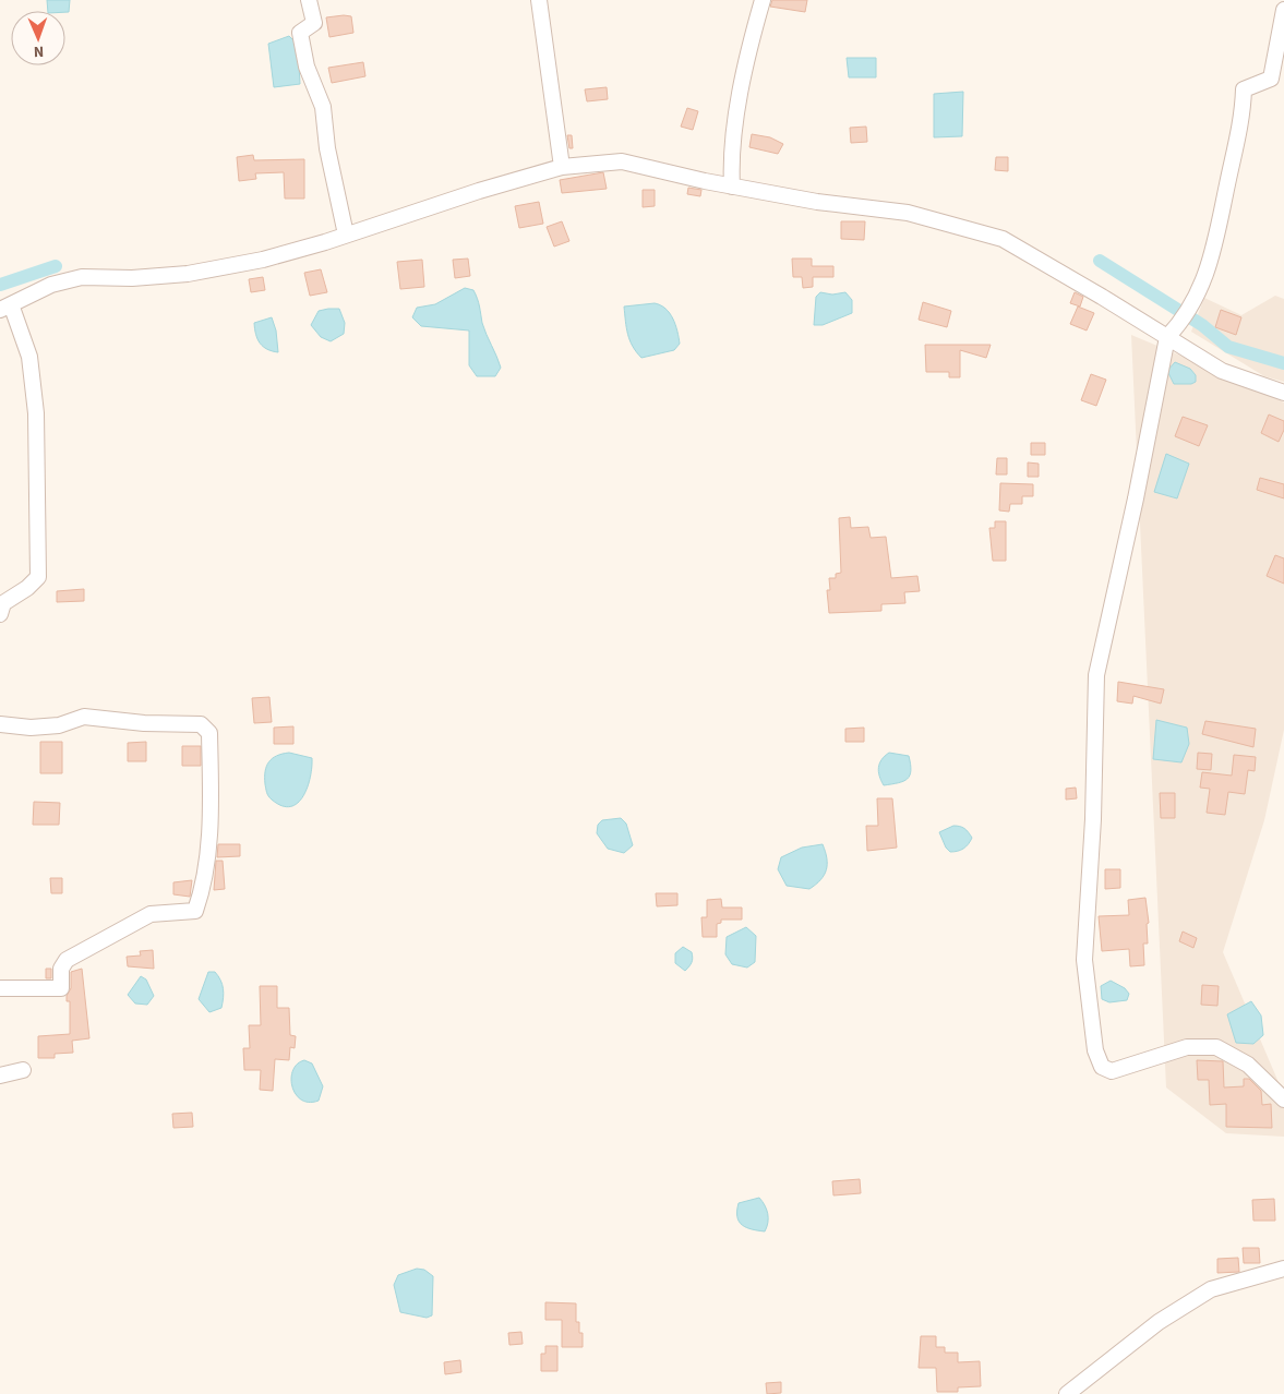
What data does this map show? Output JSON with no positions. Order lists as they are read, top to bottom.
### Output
{
  "north": "bottom"
}
